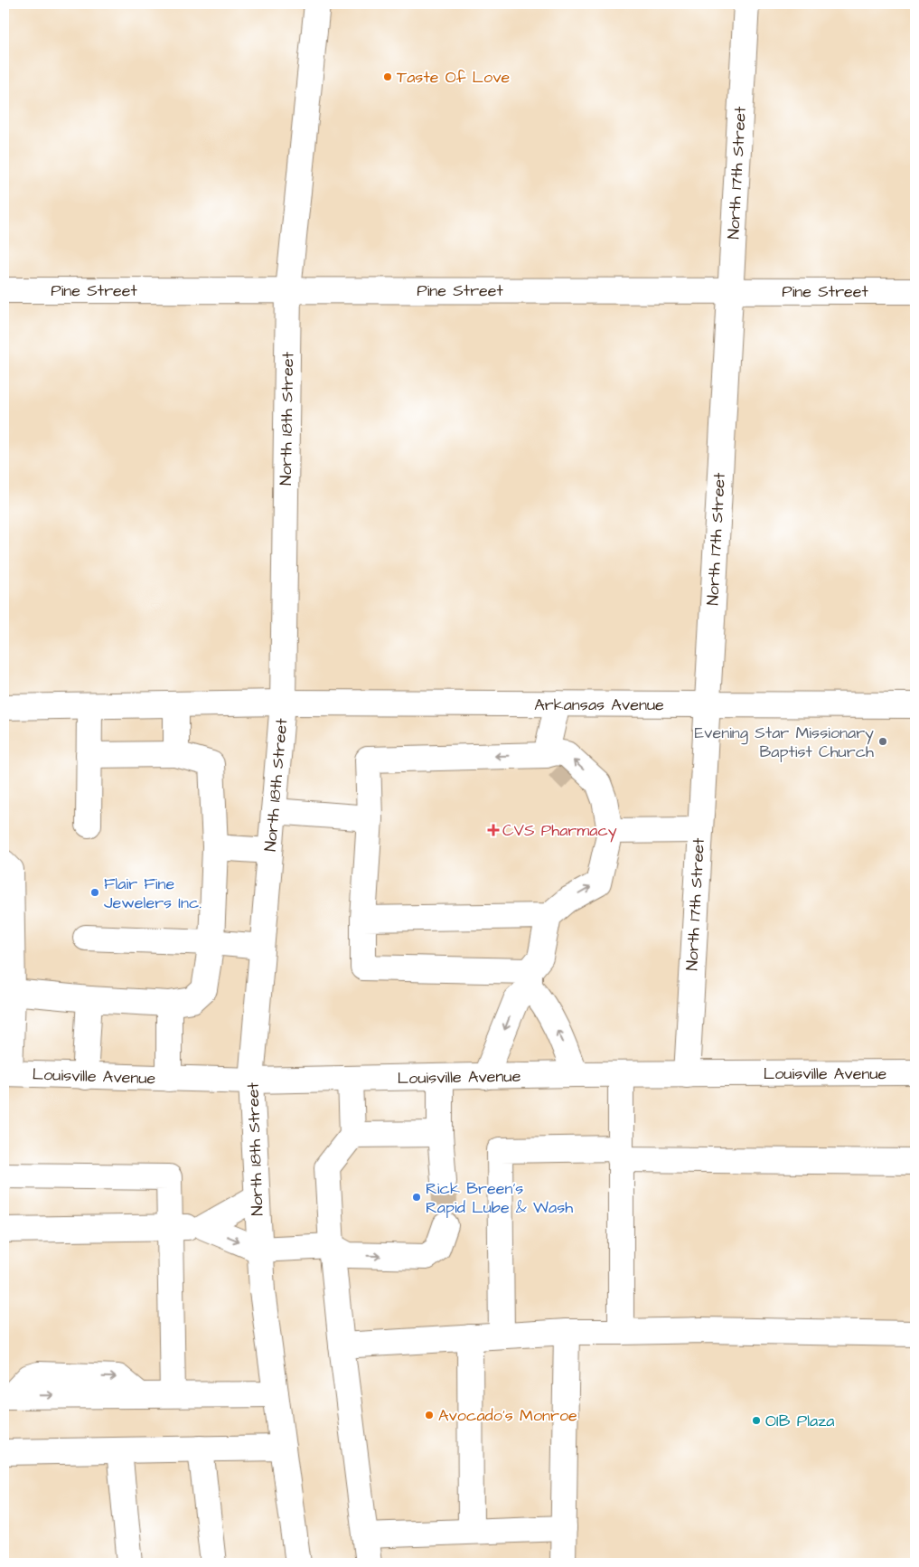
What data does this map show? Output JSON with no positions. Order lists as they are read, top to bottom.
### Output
{
  "streets": {
    "street": [
      "North 17th Street",
      "Pine Street",
      "North 18th Street",
      "Arkansas Avenue",
      "Louisville Avenue"
    ]
  },
  "crossings": [
    ["North 17th Street", "Pine Street"],
    ["North 17th Street", "Arkansas Avenue"],
    ["North 17th Street", "Louisville Avenue"],
    ["Pine Street", "North 18th Street"],
    ["North 18th Street", "Arkansas Avenue"],
    ["North 18th Street", "Louisville Avenue"]
  ],
  "places": {
    "other": [
      "Taste Of Love",
      "Evening Star Missionary Baptist Church",
      "Flair Fine Jewelers Inc.",
      "Rick Breen's Rapid Lube & Wash",
      "Avocado's Monroe",
      "OIB Plaza"
    ],
    "health": ["CVS Pharmacy"]
  }
}
